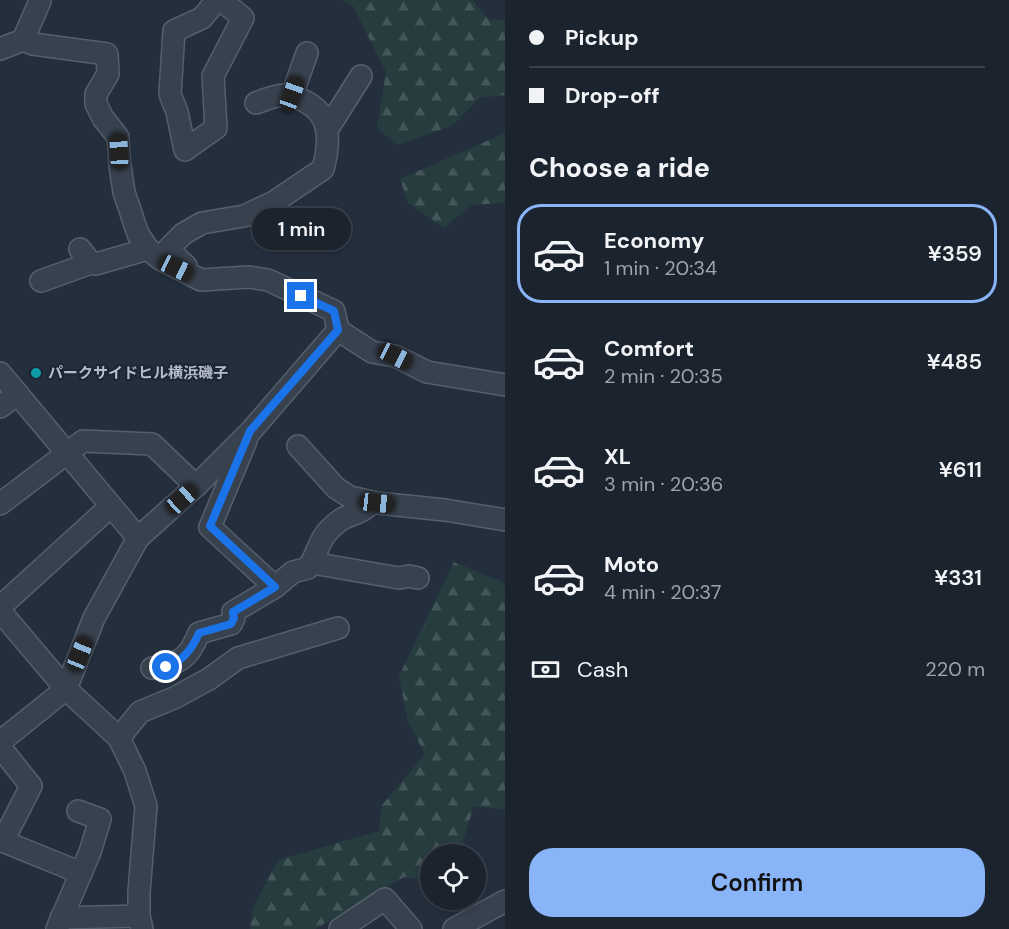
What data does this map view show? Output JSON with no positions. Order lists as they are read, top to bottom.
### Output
{
  "places": ["パークサイドヒル横浜磯子"],
  "page": {
    "banner": ["Pickup", "Drop-off"],
    "heading": "Choose a ride",
    "list": [
      {
        "name": "Economy",
        "note": "1 min · 20:34",
        "value": "¥359"
      },
      {
        "name": "Comfort",
        "note": "2 min · 20:35",
        "value": "¥485"
      },
      {
        "name": "XL",
        "note": "3 min · 20:36",
        "value": "¥611"
      },
      {
        "name": "Moto",
        "note": "4 min · 20:37",
        "value": "¥331"
      }
    ],
    "bubble": "1 min",
    "pay": ["Cash", "220 m"],
    "buttons": "Confirm"
  }
}
